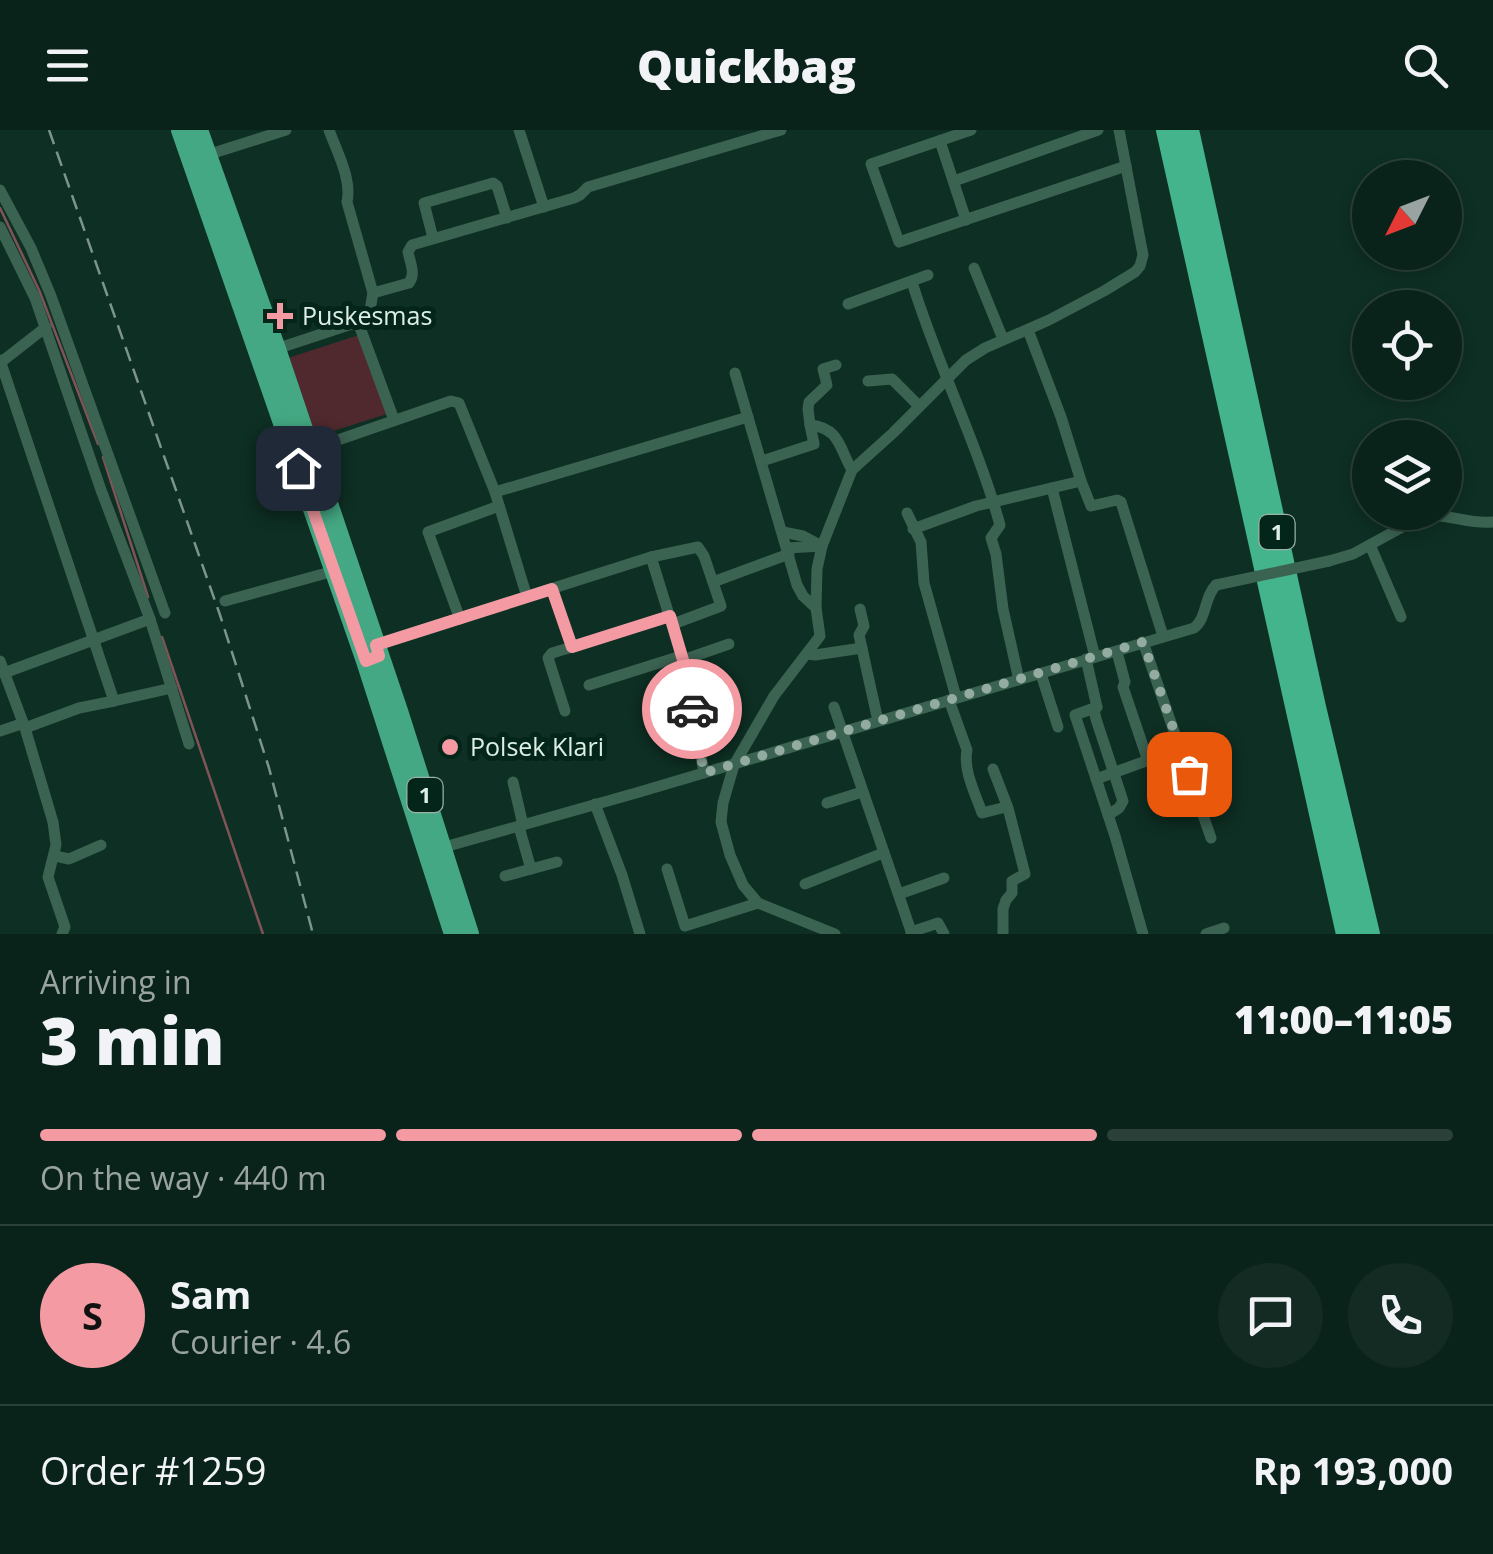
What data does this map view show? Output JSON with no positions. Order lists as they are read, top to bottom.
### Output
{
  "streets": {
    "highway": ["1"]
  },
  "places": {
    "health": ["Puskesmas"],
    "other": ["Polsek Klari"]
  },
  "north": "bottom left",
  "page": {
    "header": "Quickbag",
    "heading": ["3 min", "Arriving in", "11:00–11:05"],
    "panel": [
      "Sam",
      "Courier · 4.6",
      "Order #1259",
      "Rp 193,000"
    ],
    "bar": "On the way · 440 m",
    "round": "S"
  }
}
